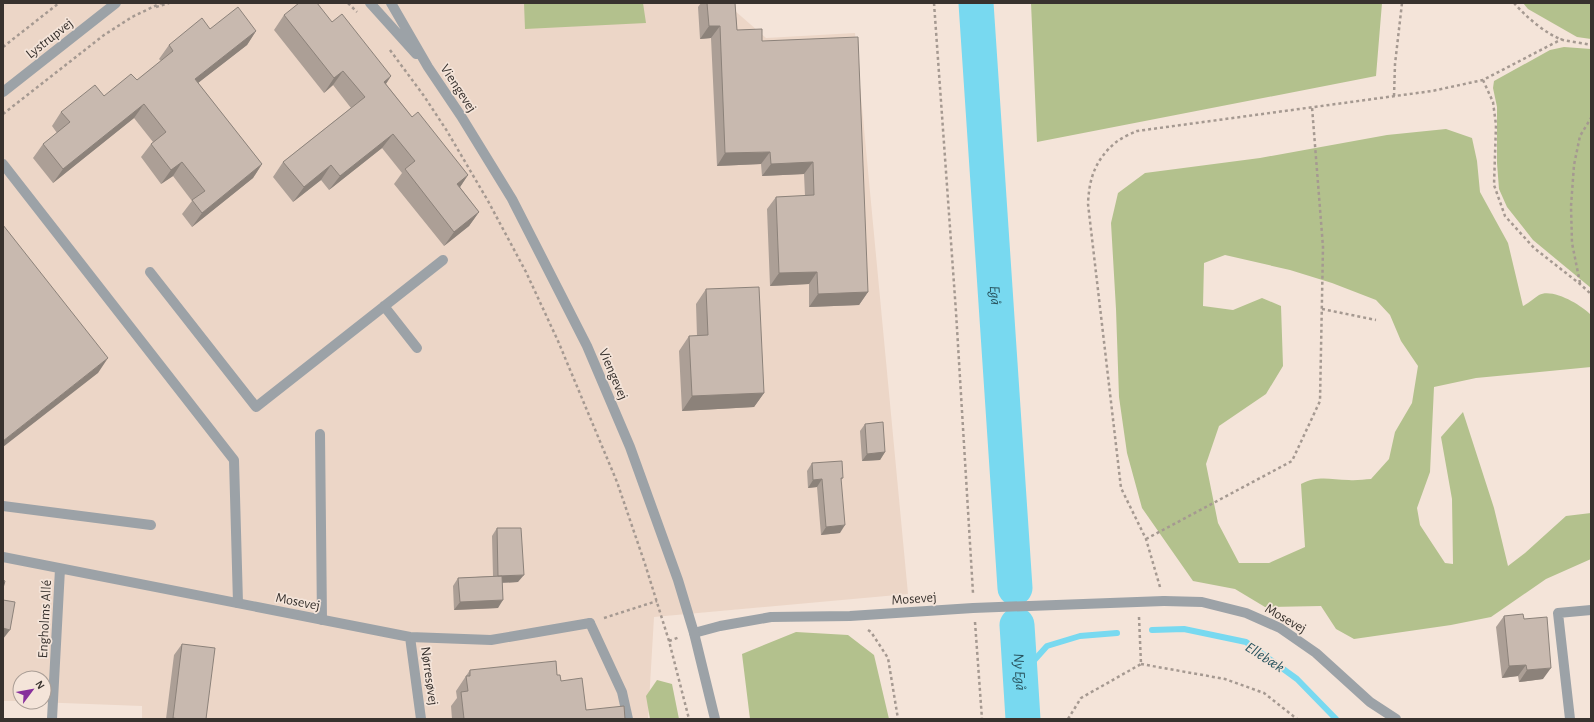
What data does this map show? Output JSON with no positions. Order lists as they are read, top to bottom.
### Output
{
  "streets": {
    "street": [
      "Lystrupvej",
      "Viengevej",
      "Mosevej",
      "Engholms Allé",
      "Nørresøvej"
    ]
  },
  "crossings": [
    ["Viengevej", "Mosevej"],
    ["Mosevej", "Engholms Allé"],
    ["Mosevej", "Nørresøvej"]
  ],
  "water": ["Egå", "Ellebæk", "Ny Egå"],
  "north": "top right"
}
